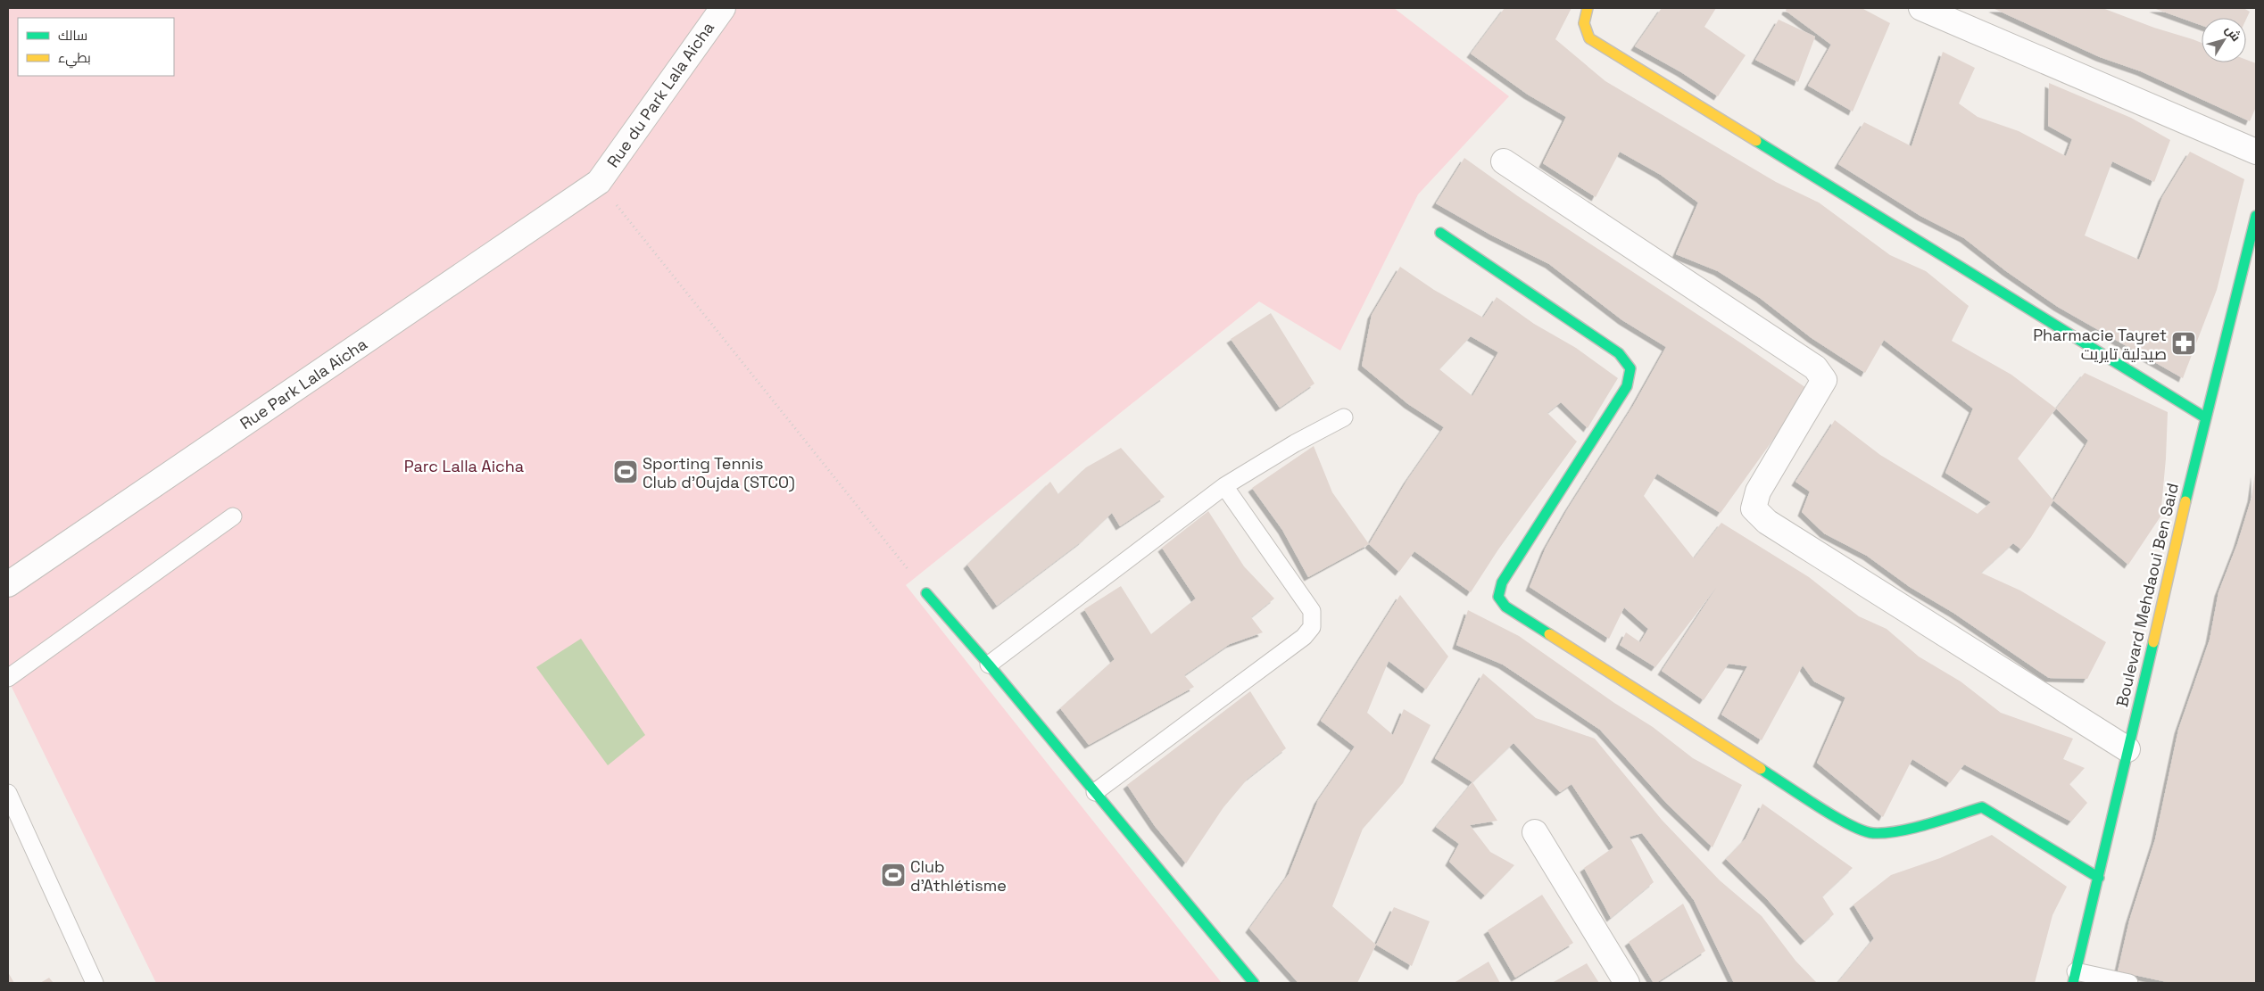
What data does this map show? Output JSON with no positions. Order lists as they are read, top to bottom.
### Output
{
  "streets": {
    "street": ["Rue du Park Lala Aicha", "Rue Park Lala Aicha", "Boulevard Mehdaoui Ben Said"]
  },
  "crossings": [
    ["Rue du Park Lala Aicha", "Rue Park Lala Aicha"]
  ],
  "parks": ["Parc Lalla Aicha"],
  "places": {
    "pharmacy": ["Pharmacie Tayret صيدلية تايريت"],
    "sports": ["Sporting Tennis Club d'Oujda (STCO)", "Club d'Athlétisme"]
  },
  "legend": ["سالك", "بطيء"],
  "north": "top right"
}
